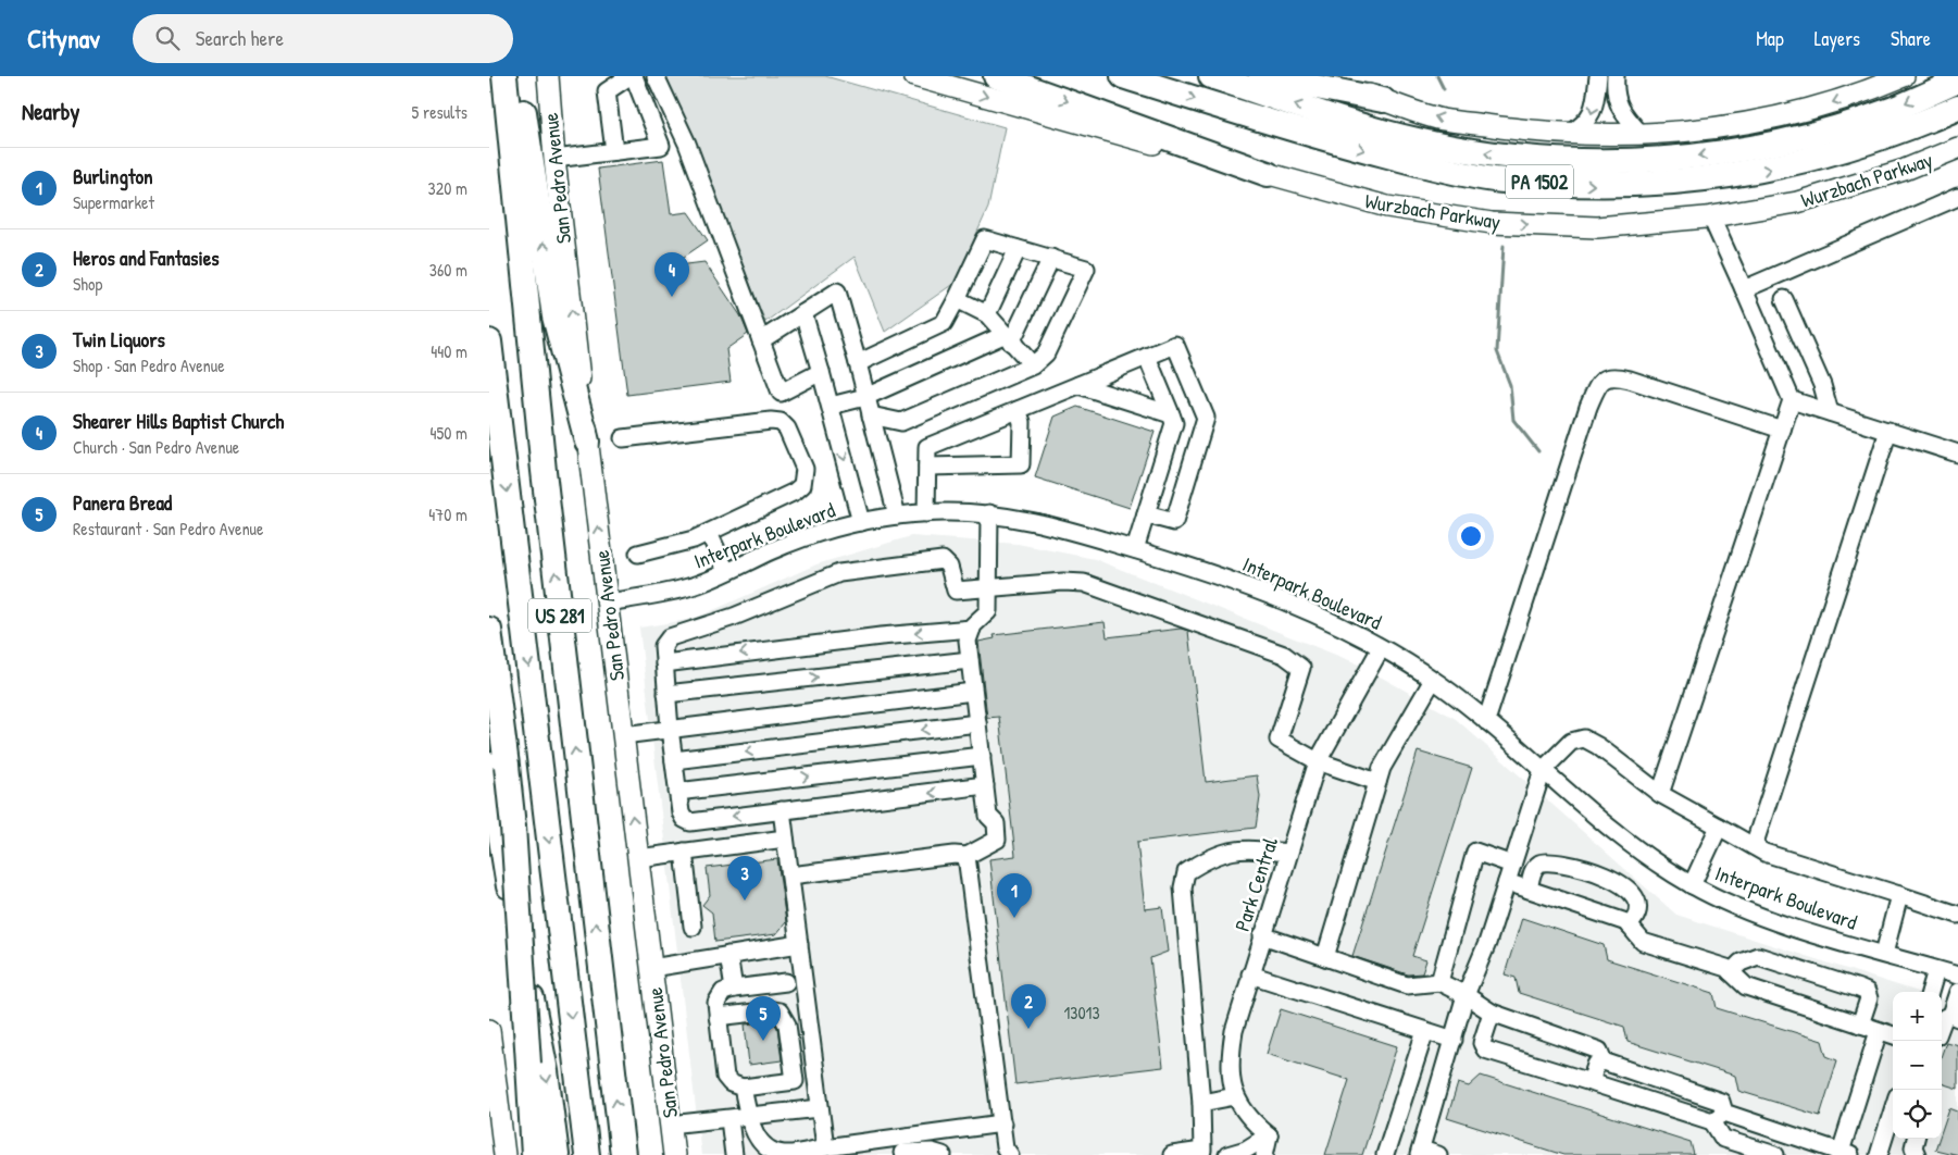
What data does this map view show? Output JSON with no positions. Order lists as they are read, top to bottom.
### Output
{
  "streets": {
    "highway": ["Wurzbach Parkway", "PA 1502", "US 281"],
    "main road": ["San Pedro Avenue"],
    "street": ["Interpark Boulevard", "Park Central"]
  },
  "crossings": [
    ["San Pedro Avenue", "Interpark Boulevard"],
    ["Interpark Boulevard", "Park Central"]
  ],
  "one_way": ["San Pedro Avenue"],
  "house_numbers": ["13013"],
  "page": {
    "header": "Citynav",
    "search": "Search here",
    "nav": ["Map", "Layers", "Share"],
    "heading": ["Nearby", "5 results"],
    "list": [
      {
        "mark": "1",
        "name": "Burlington",
        "note": "Supermarket",
        "value": "320 m"
      },
      {
        "mark": "2",
        "name": "Heros and Fantasies",
        "note": "Shop",
        "value": "360 m"
      },
      {
        "mark": "3",
        "name": "Twin Liquors",
        "note": "Shop · San Pedro Avenue",
        "value": "440 m"
      },
      {
        "mark": "4",
        "name": "Shearer Hills Baptist Church",
        "note": "Church · San Pedro Avenue",
        "value": "450 m"
      },
      {
        "mark": "5",
        "name": "Panera Bread",
        "note": "Restaurant · San Pedro Avenue",
        "value": "470 m"
      }
    ],
    "pins": [
      "4",
      "3",
      "1",
      "2",
      "5"
    ],
    "map_buttons": ["+", "−"]
  }
}
